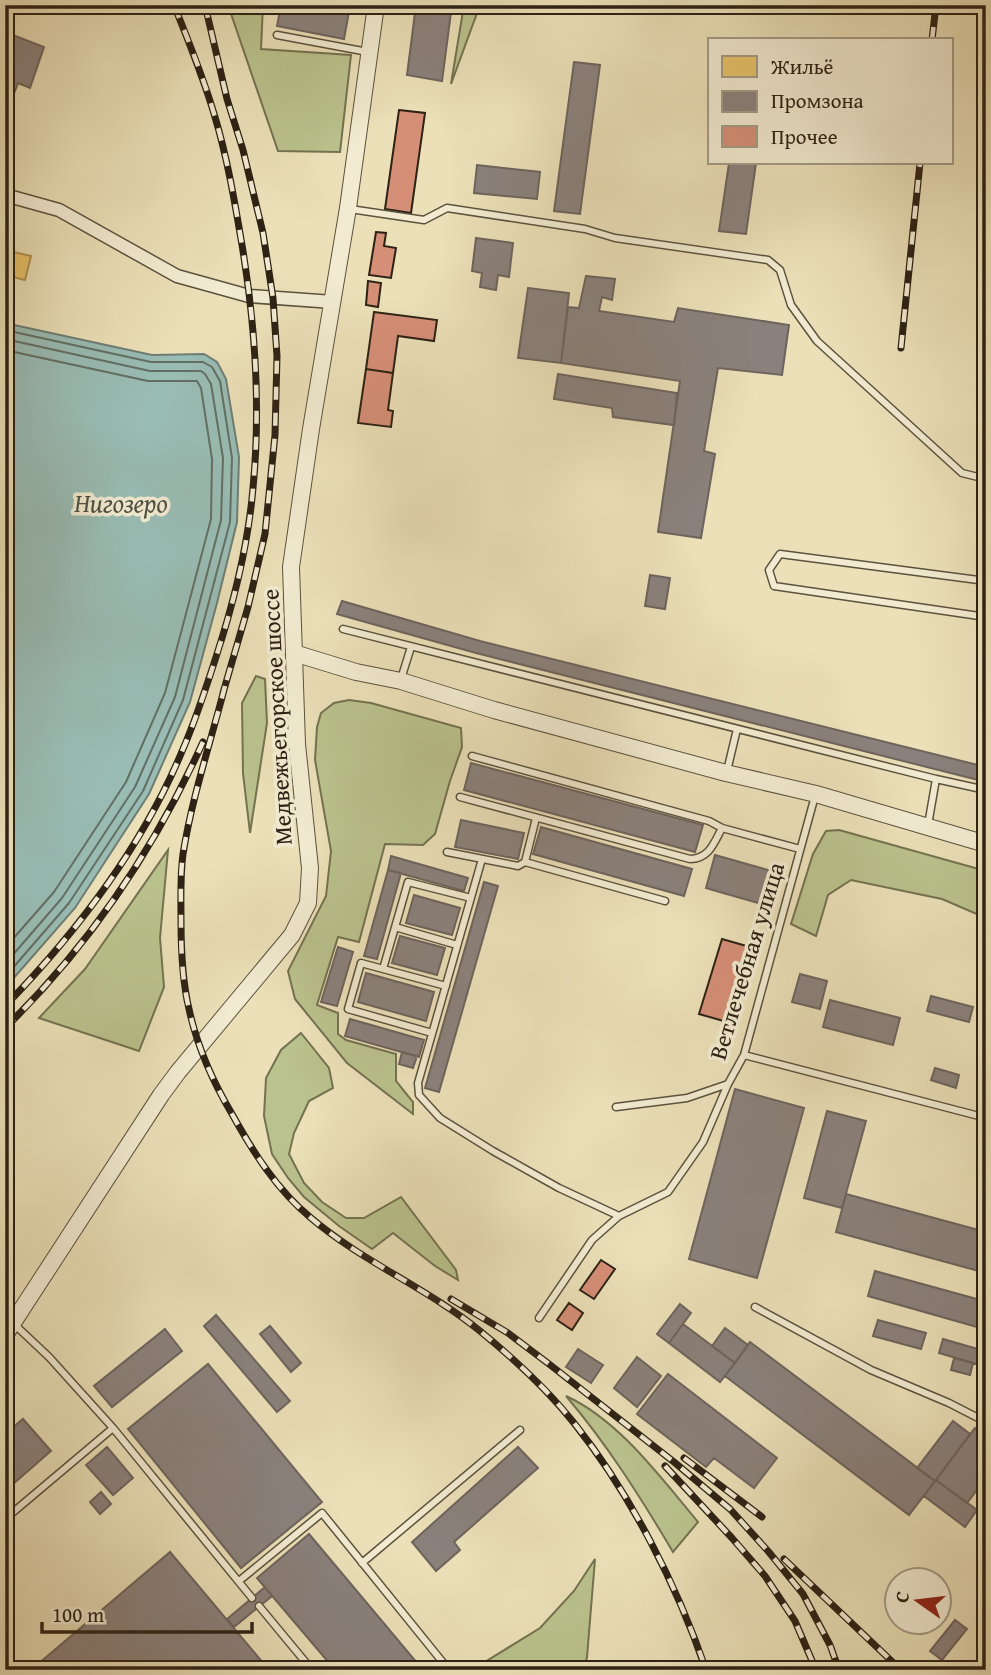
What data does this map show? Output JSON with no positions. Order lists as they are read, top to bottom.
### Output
{
  "streets": {
    "street": ["Медвежьегорское шоссе"],
    "lane": ["Ветлечебная улица"]
  },
  "water": ["Нигозеро"],
  "legend": ["Жильё", "Промзона", "Прочее"],
  "scale_bar": "100 m",
  "north": "left"
}
